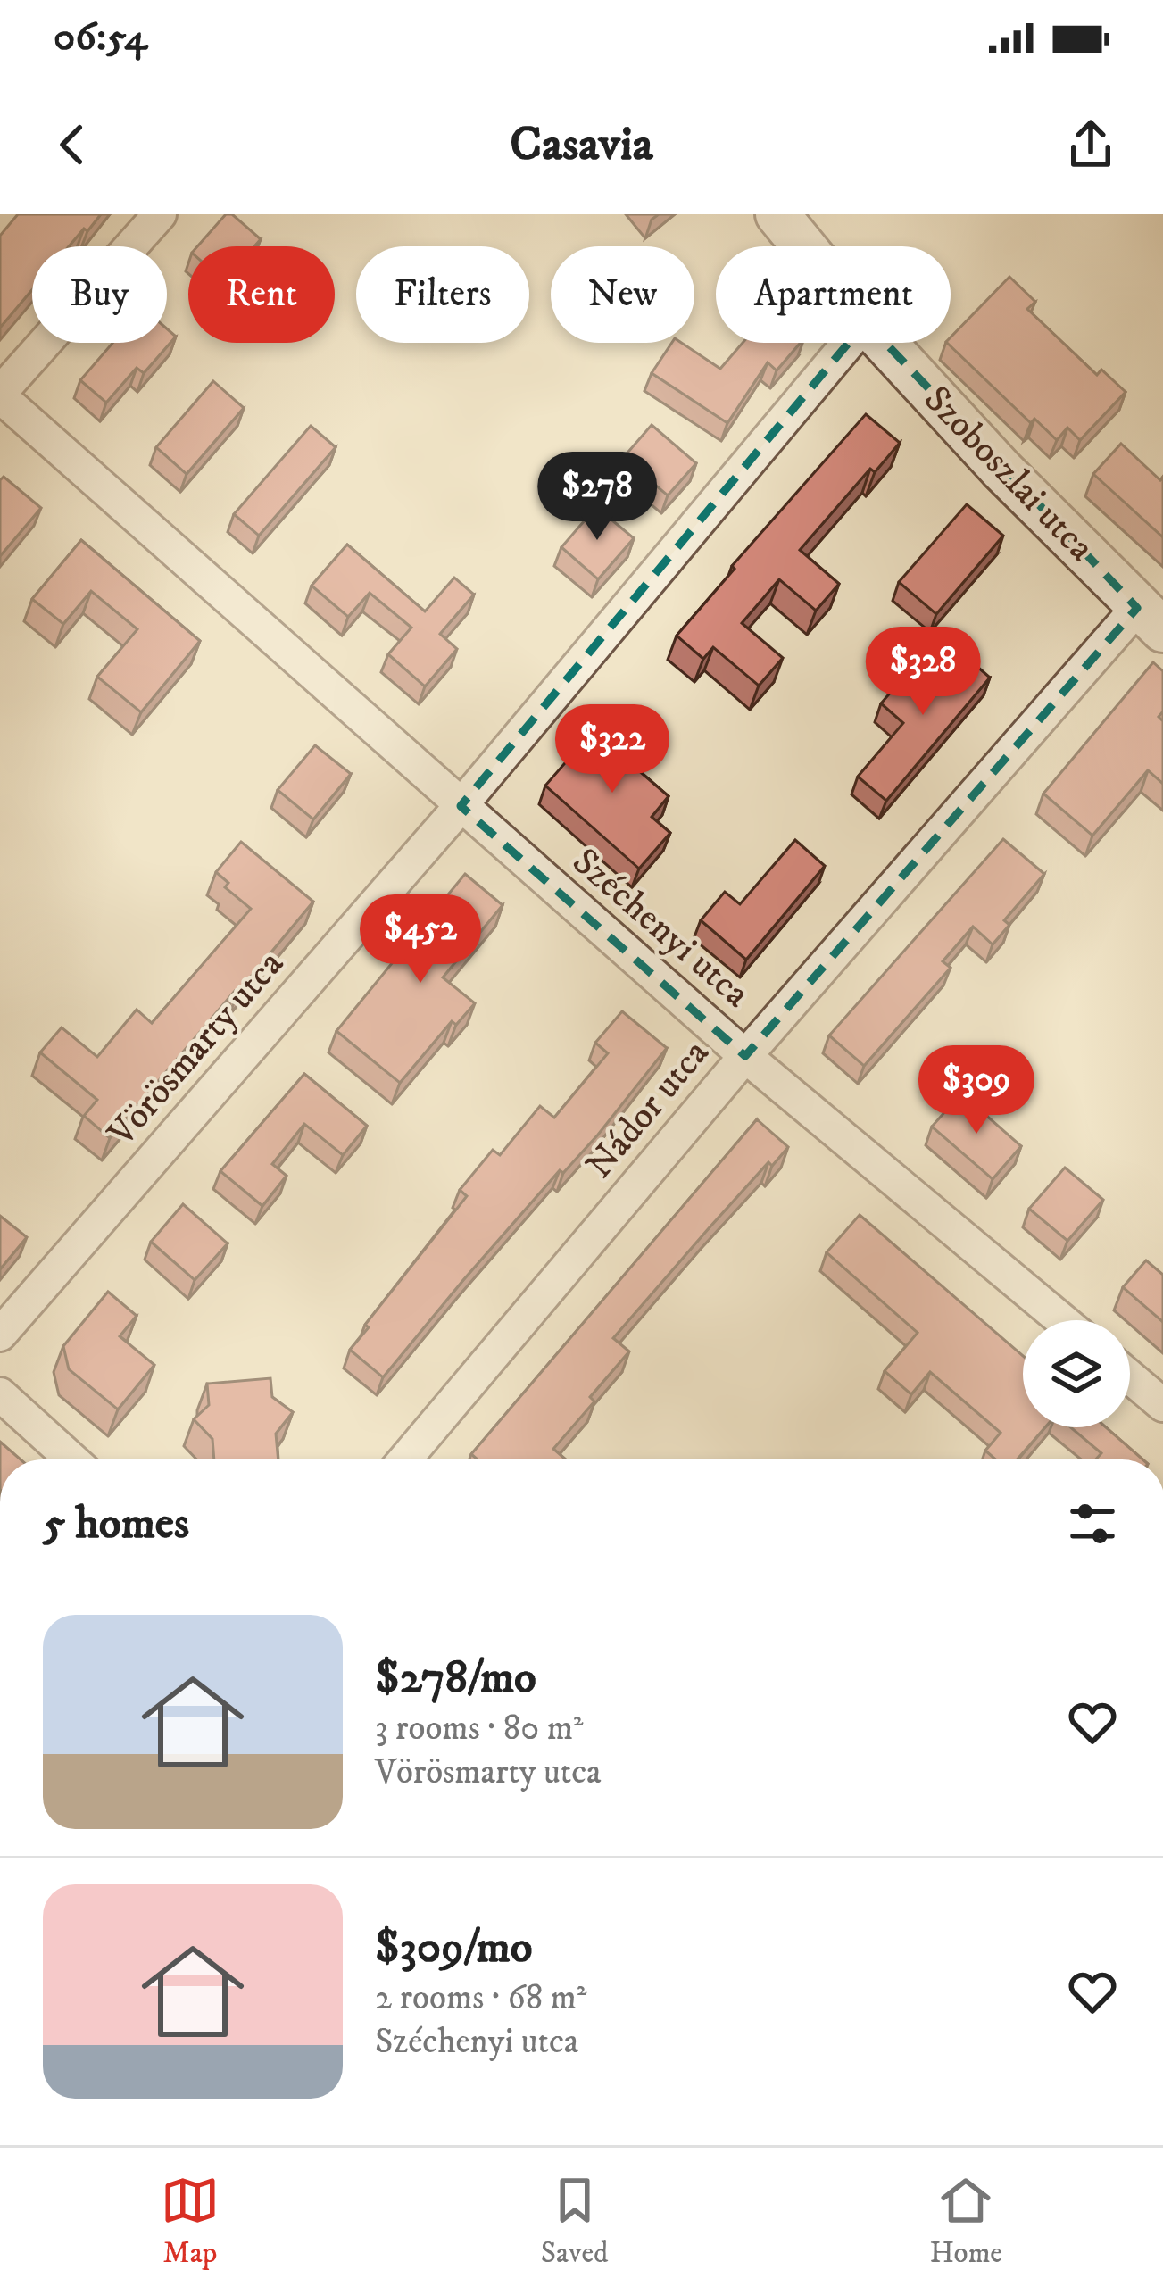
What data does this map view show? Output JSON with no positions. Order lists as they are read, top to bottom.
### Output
{
  "streets": {
    "street": [
      "Szoboszlai utca",
      "Széchenyi utca",
      "Vörösmarty utca",
      "Nádor utca"
    ]
  },
  "crossings": [
    ["Szoboszlai utca", "Nádor utca"],
    ["Széchenyi utca", "Vörösmarty utca"],
    ["Széchenyi utca", "Nádor utca"]
  ],
  "page": {
    "status": "06:54",
    "header": "Casavia",
    "chip": [
      "Buy",
      "Rent",
      "Filters",
      "New",
      "Apartment"
    ],
    "price": [
      "$278",
      "$328",
      "$322",
      "$452",
      "$309"
    ],
    "heading": "5 homes",
    "list": [
      {
        "name": "$278/mo",
        "note": "3 rooms · 80 m² · Vörösmarty utca"
      },
      {
        "name": "$309/mo",
        "note": "2 rooms · 68 m² · Széchenyi utca"
      }
    ],
    "tabs": ["Map", "Saved", "Home"]
  }
}
